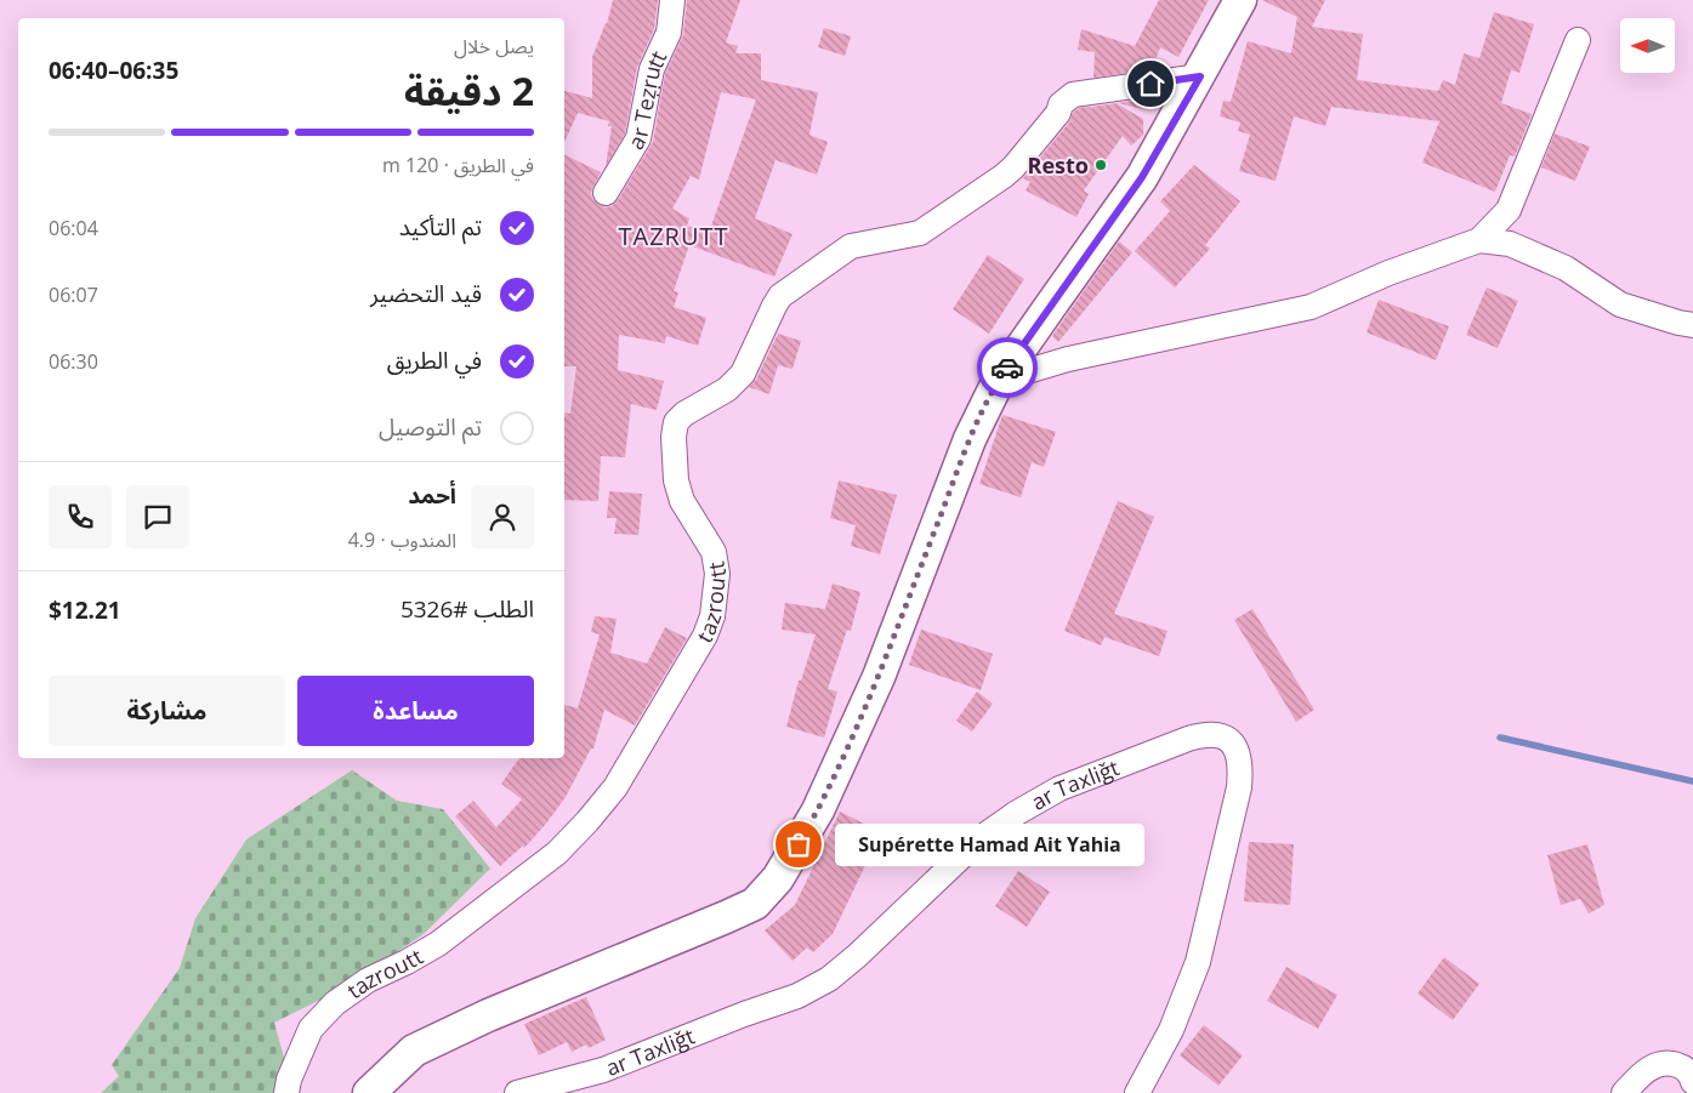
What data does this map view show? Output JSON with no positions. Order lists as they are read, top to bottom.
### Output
{
  "streets": {
    "street": ["ar Teẓṛutt", "tazroutt", "ar Taxliǧt"]
  },
  "districts": ["TAZRUTT"],
  "places": ["Resto", "Supérette Hamad Ait Yahia"],
  "north": "left",
  "page": {
    "heading": ["2 دقيقة", "يصل خلال", "06:35–06:40"],
    "panel": [
      "أحمد",
      "المندوب · 4.9",
      "الطلب #5326",
      "$12.21"
    ],
    "bar": "في الطريق · 120 m",
    "list": [
      ["تم التأكيد", "06:04"],
      ["قيد التحضير", "06:07"],
      ["في الطريق", "06:30"],
      "تم التوصيل"
    ],
    "buttons": ["مساعدة", "مشاركة"],
    "bubble": "Supérette Hamad Ait Yahia"
  }
}
